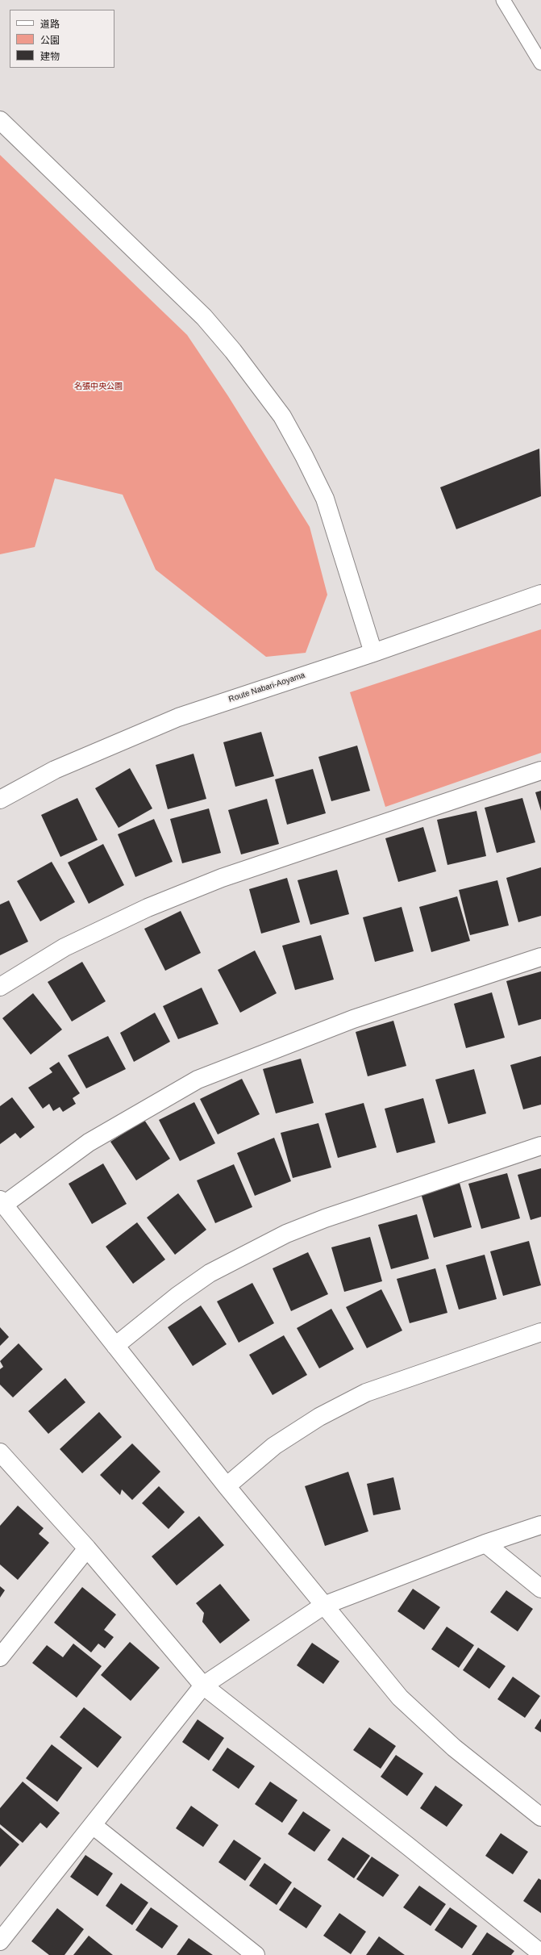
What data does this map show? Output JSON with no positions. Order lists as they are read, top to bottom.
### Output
{
  "streets": {
    "street": ["Route Nabari-Aoyama"]
  },
  "parks": ["名張中央公園"],
  "legend": ["道路", "公園", "建物"]
}
